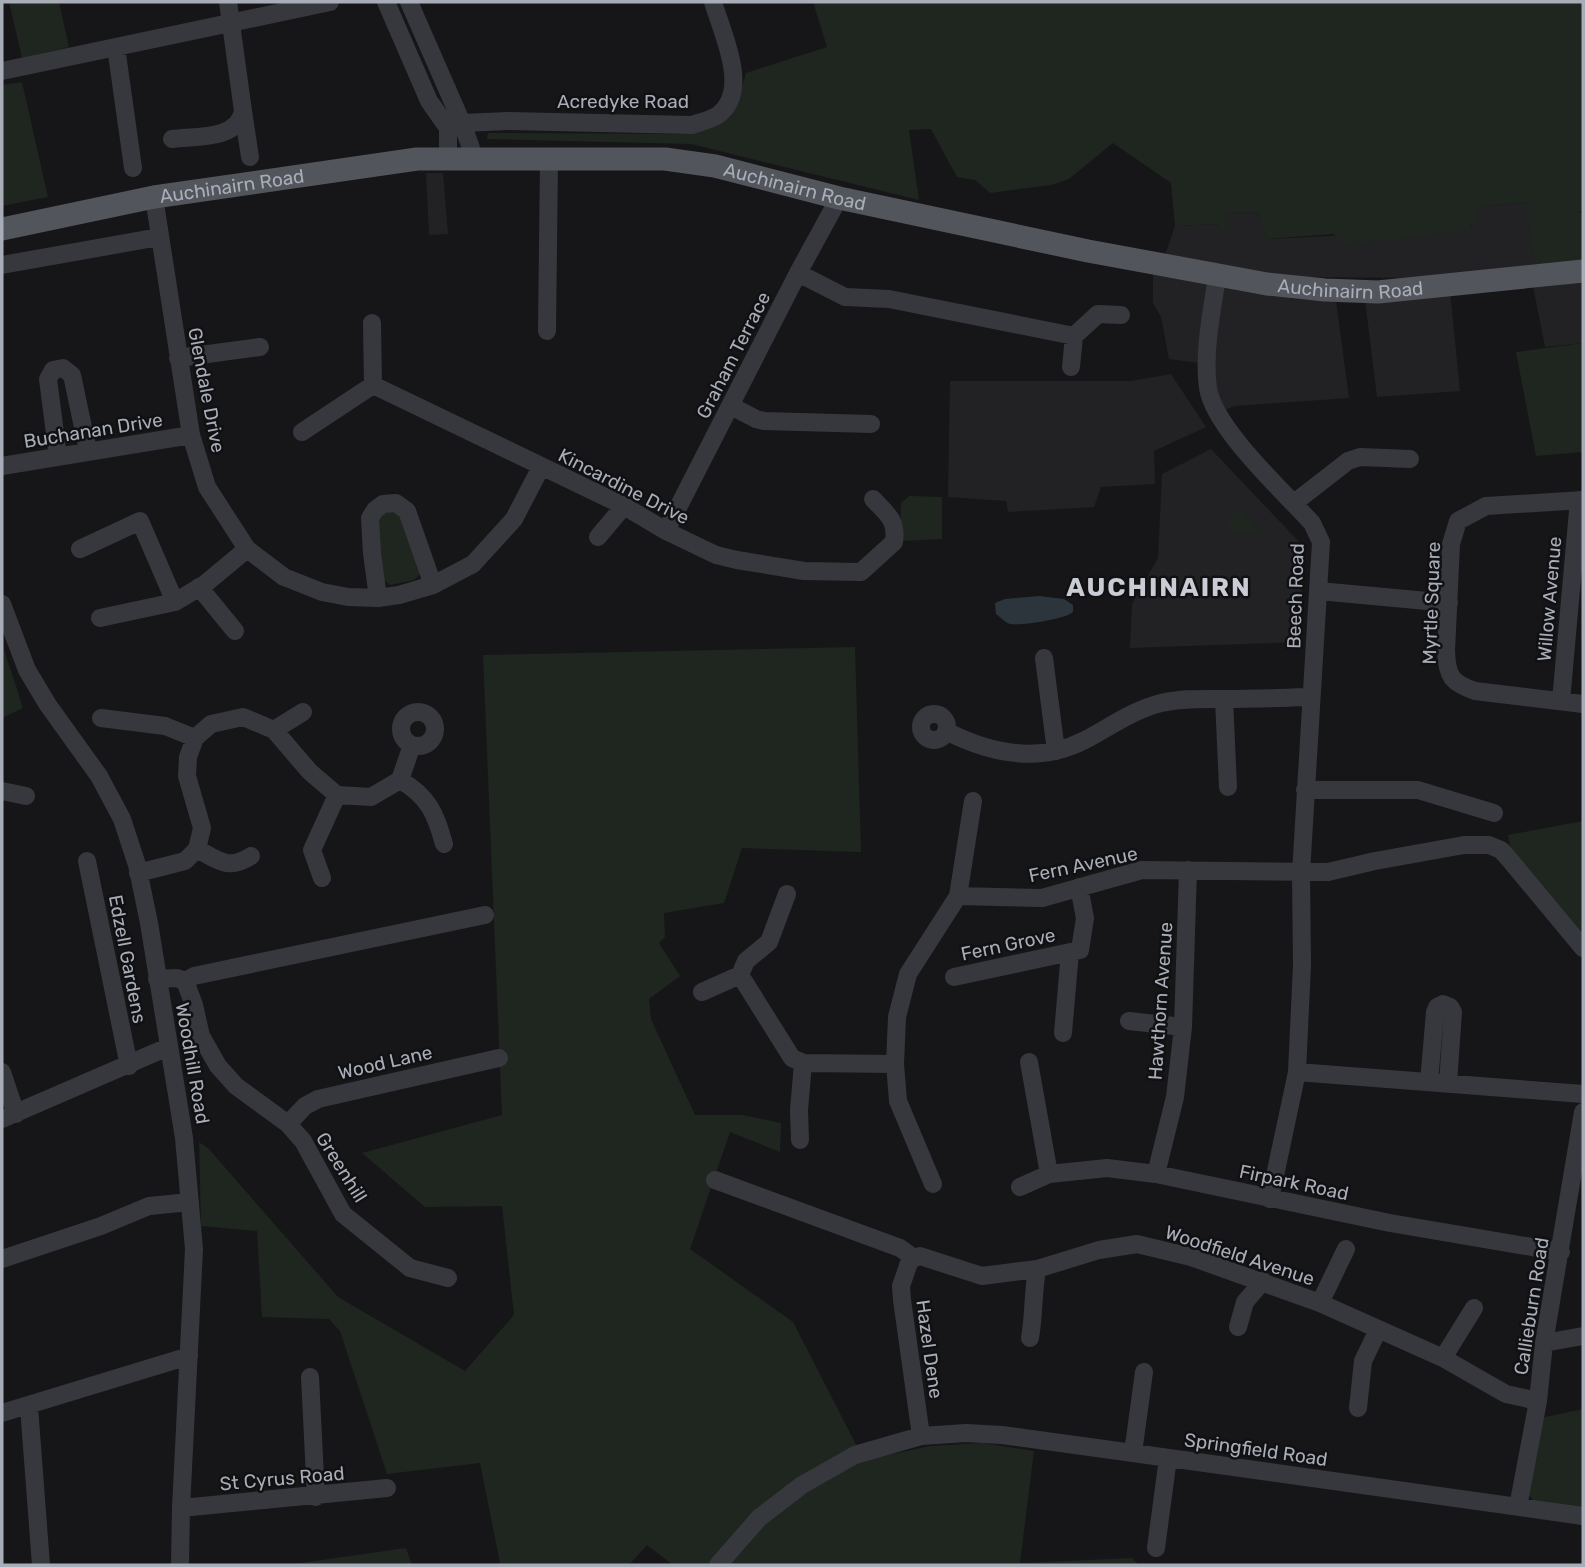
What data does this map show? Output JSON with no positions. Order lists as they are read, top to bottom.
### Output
{
  "streets": {
    "main road": ["Auchinairn Road"],
    "street": [
      "Acredyke Road",
      "Graham Terrace",
      "Glendale Drive",
      "Buchanan Drive",
      "Kincardine Drive",
      "Beech Road",
      "Willow Avenue",
      "Myrtle Square",
      "Fern Avenue",
      "Fern Grove",
      "Edzell Gardens",
      "Hawthorn Avenue",
      "Wood Lane",
      "Woodhill Road",
      "Greenhill",
      "Firpark Road",
      "Woodfield Avenue",
      "Callieburn Road",
      "Hazel Dene",
      "Springfield Road",
      "St Cyrus Road"
    ]
  },
  "crossings": [
    ["Auchinairn Road", "Graham Terrace"],
    ["Auchinairn Road", "Glendale Drive"],
    ["Auchinairn Road", "Beech Road"],
    ["Graham Terrace", "Kincardine Drive"],
    ["Glendale Drive", "Buchanan Drive"],
    ["Glendale Drive", "Kincardine Drive"],
    ["Beech Road", "Fern Avenue"],
    ["Beech Road", "Firpark Road"],
    ["Willow Avenue", "Myrtle Square"],
    ["Fern Avenue", "Fern Grove"],
    ["Fern Avenue", "Hawthorn Avenue"],
    ["Hawthorn Avenue", "Firpark Road"],
    ["Wood Lane", "Greenhill"],
    ["Woodhill Road", "St Cyrus Road"],
    ["Firpark Road", "Callieburn Road"],
    ["Woodfield Avenue", "Callieburn Road"],
    ["Woodfield Avenue", "Hazel Dene"],
    ["Callieburn Road", "Springfield Road"],
    ["Hazel Dene", "Springfield Road"]
  ],
  "districts": ["AUCHINAIRN"]
}
